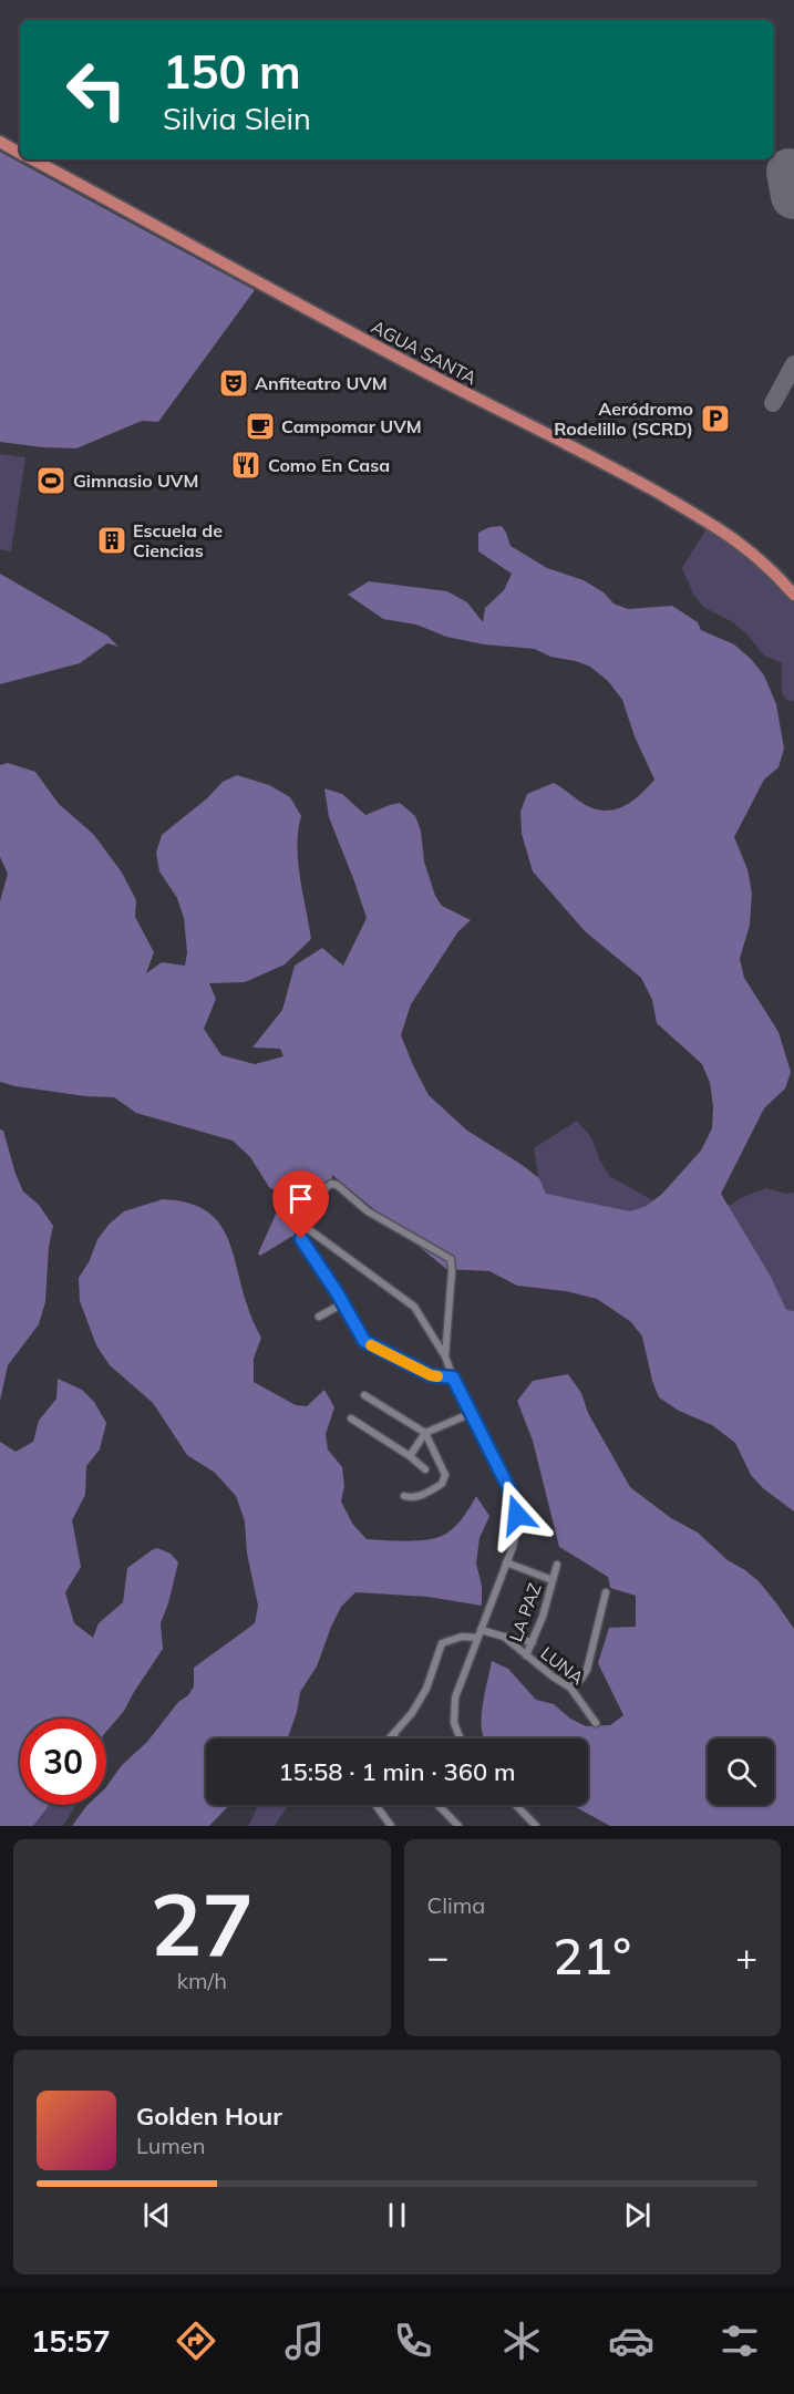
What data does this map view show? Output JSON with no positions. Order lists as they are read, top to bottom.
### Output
{
  "streets": {
    "main road": ["AGUA SANTA"],
    "street": ["LA PAZ", "LUNA"]
  },
  "crossings": [
    ["LA PAZ", "LUNA"]
  ],
  "places": {
    "theatre": ["Anfiteatro UVM"],
    "parking": ["Aeródromo Rodelillo (SCRD)"],
    "cafe": ["Campomar UVM"],
    "restaurant": ["Como En Casa"],
    "sports": ["Gimnasio UVM"],
    "building": ["Escuela de Ciencias"]
  },
  "page": {
    "turn": ["150 m", "Silvia Slein"],
    "limit": "30",
    "trip": "15:58 · 1 min · 360 m",
    "tile": [
      ["27", "km/h"],
      "Clima"
    ],
    "heat": ["−", "21°", "+"],
    "song": ["Golden Hour", "Lumen"],
    "tabs": "15:57"
  }
}
